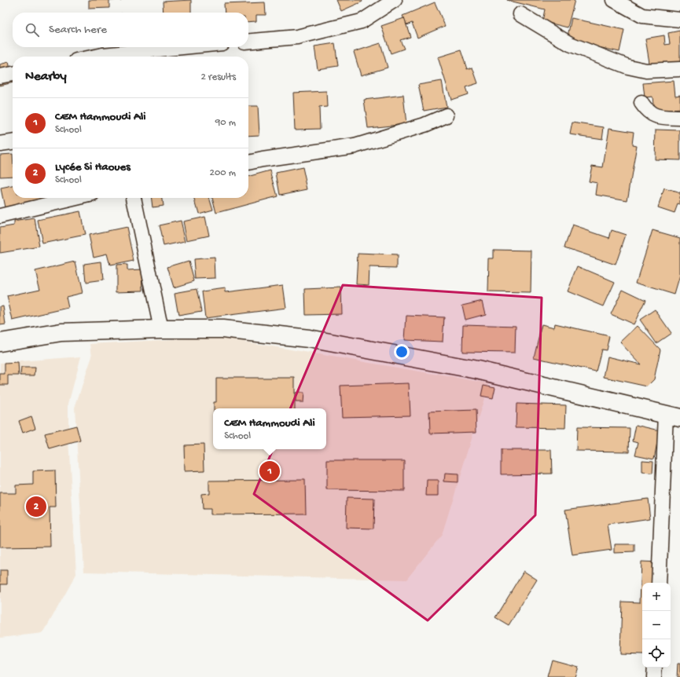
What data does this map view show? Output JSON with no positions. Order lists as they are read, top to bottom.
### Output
{
  "page": {
    "search": "Search here",
    "heading": ["Nearby", "2 results"],
    "list": [
      {
        "mark": "1",
        "name": "CEM Hammoudi Ali",
        "note": "School",
        "value": "90 m"
      },
      {
        "mark": "2",
        "name": "Lycée Si Haoues",
        "note": "School",
        "value": "200 m"
      }
    ],
    "popup": ["CEM Hammoudi Ali", "School"],
    "pins": ["1", "2"],
    "map_buttons": ["+", "−"]
  }
}
